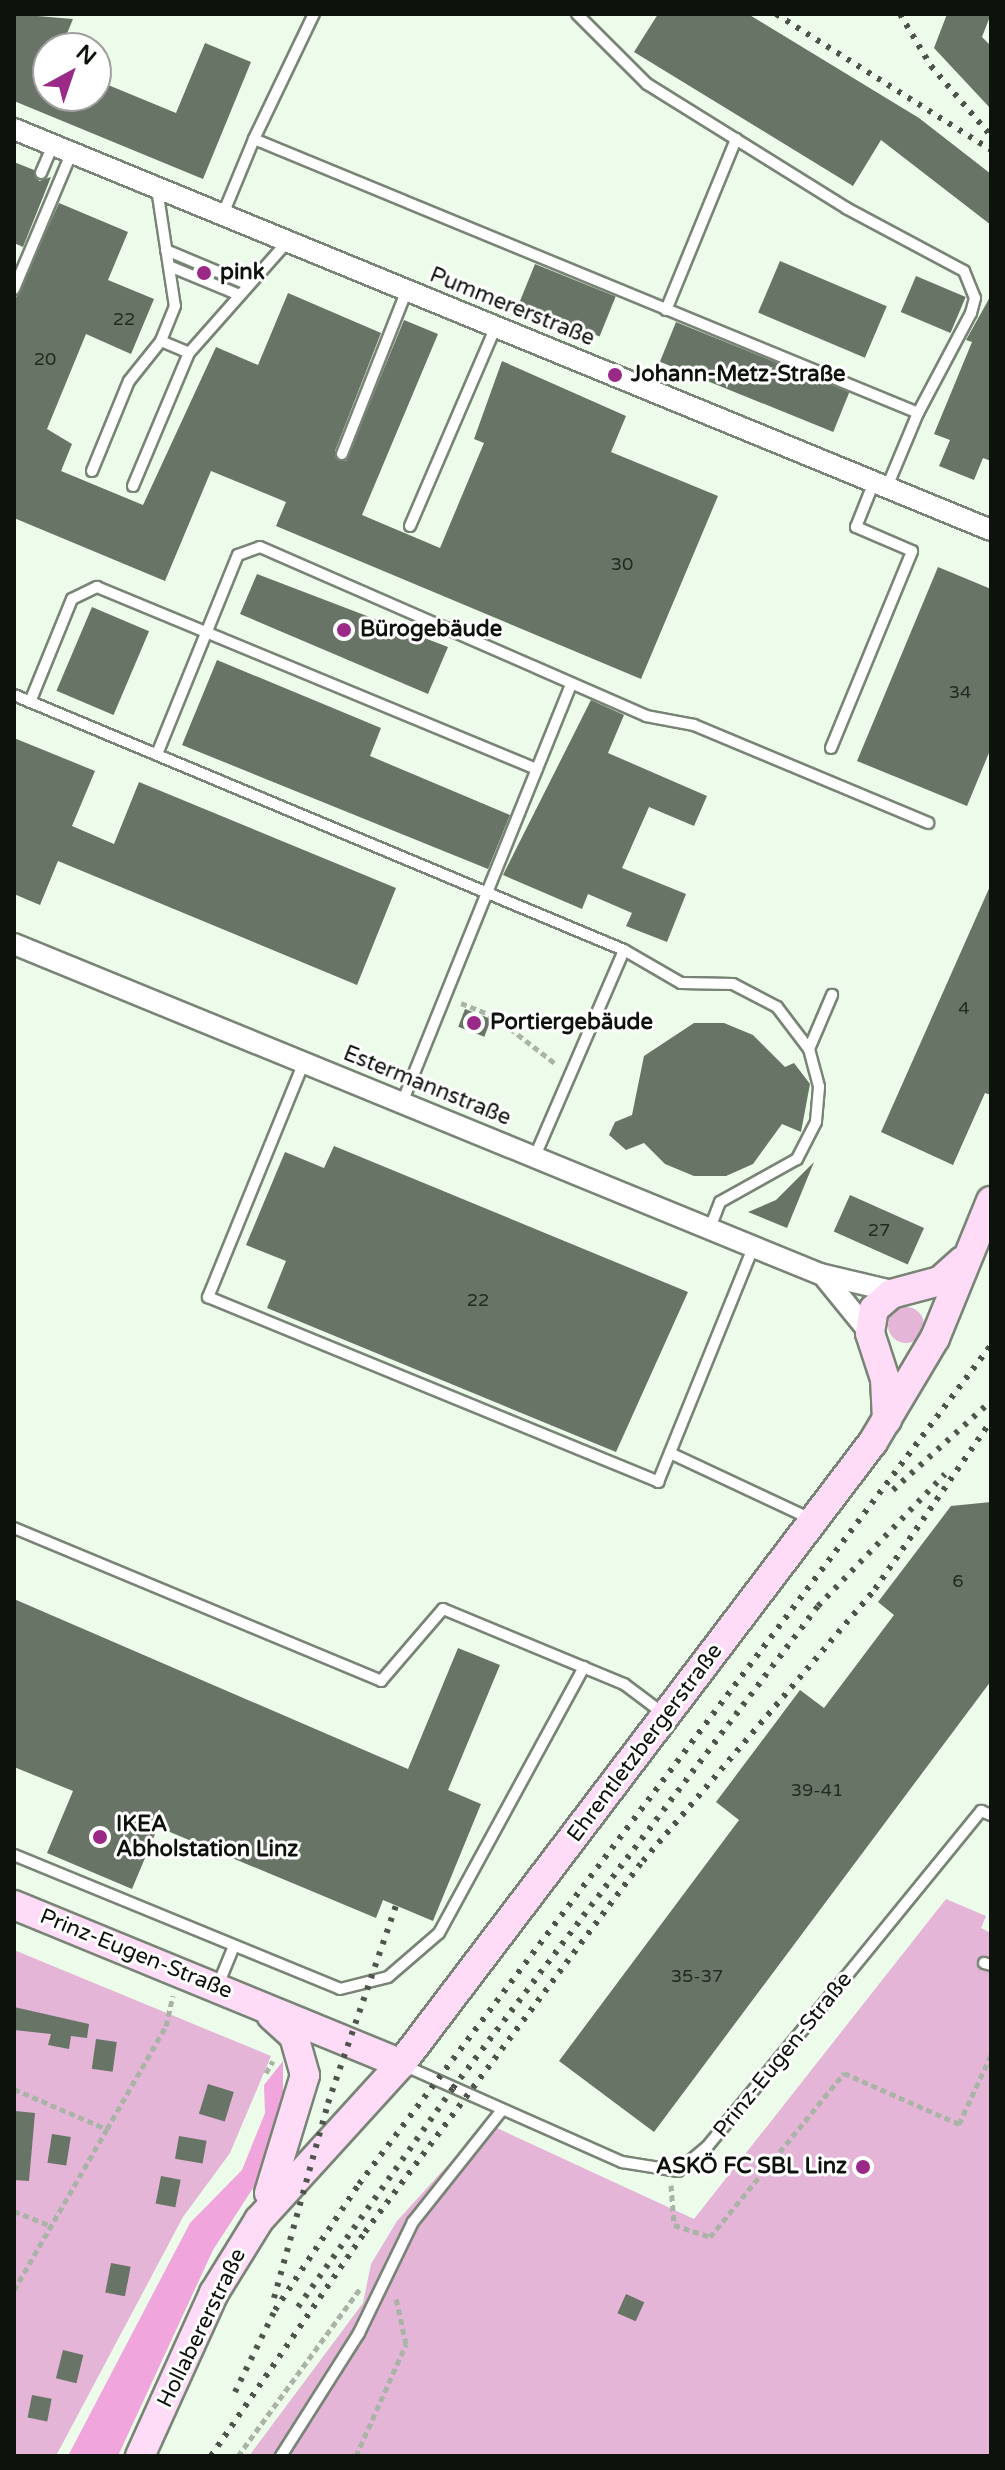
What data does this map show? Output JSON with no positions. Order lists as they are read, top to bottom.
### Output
{
  "streets": {
    "street": [
      "Pummererstraße",
      "Estermannstraße",
      "Ehrentletzbergerstraße",
      "Prinz-Eugen-Straße",
      "Hollabererstraße"
    ]
  },
  "crossings": [
    ["Estermannstraße", "Ehrentletzbergerstraße"],
    ["Ehrentletzbergerstraße", "Prinz-Eugen-Straße"],
    ["Ehrentletzbergerstraße", "Hollabererstraße"],
    ["Prinz-Eugen-Straße", "Hollabererstraße"]
  ],
  "places": [
    "pink",
    "Johann-Metz-Straße",
    "Bürogebäude",
    "Portiergebäude",
    "IKEA Abholstation Linz",
    "ASKÖ FC SBL Linz"
  ],
  "house_numbers": [
    "22",
    "20",
    "30",
    "34",
    "4",
    "27",
    "22",
    "6",
    "39-41",
    "35-37"
  ],
  "north": "top right"
}
